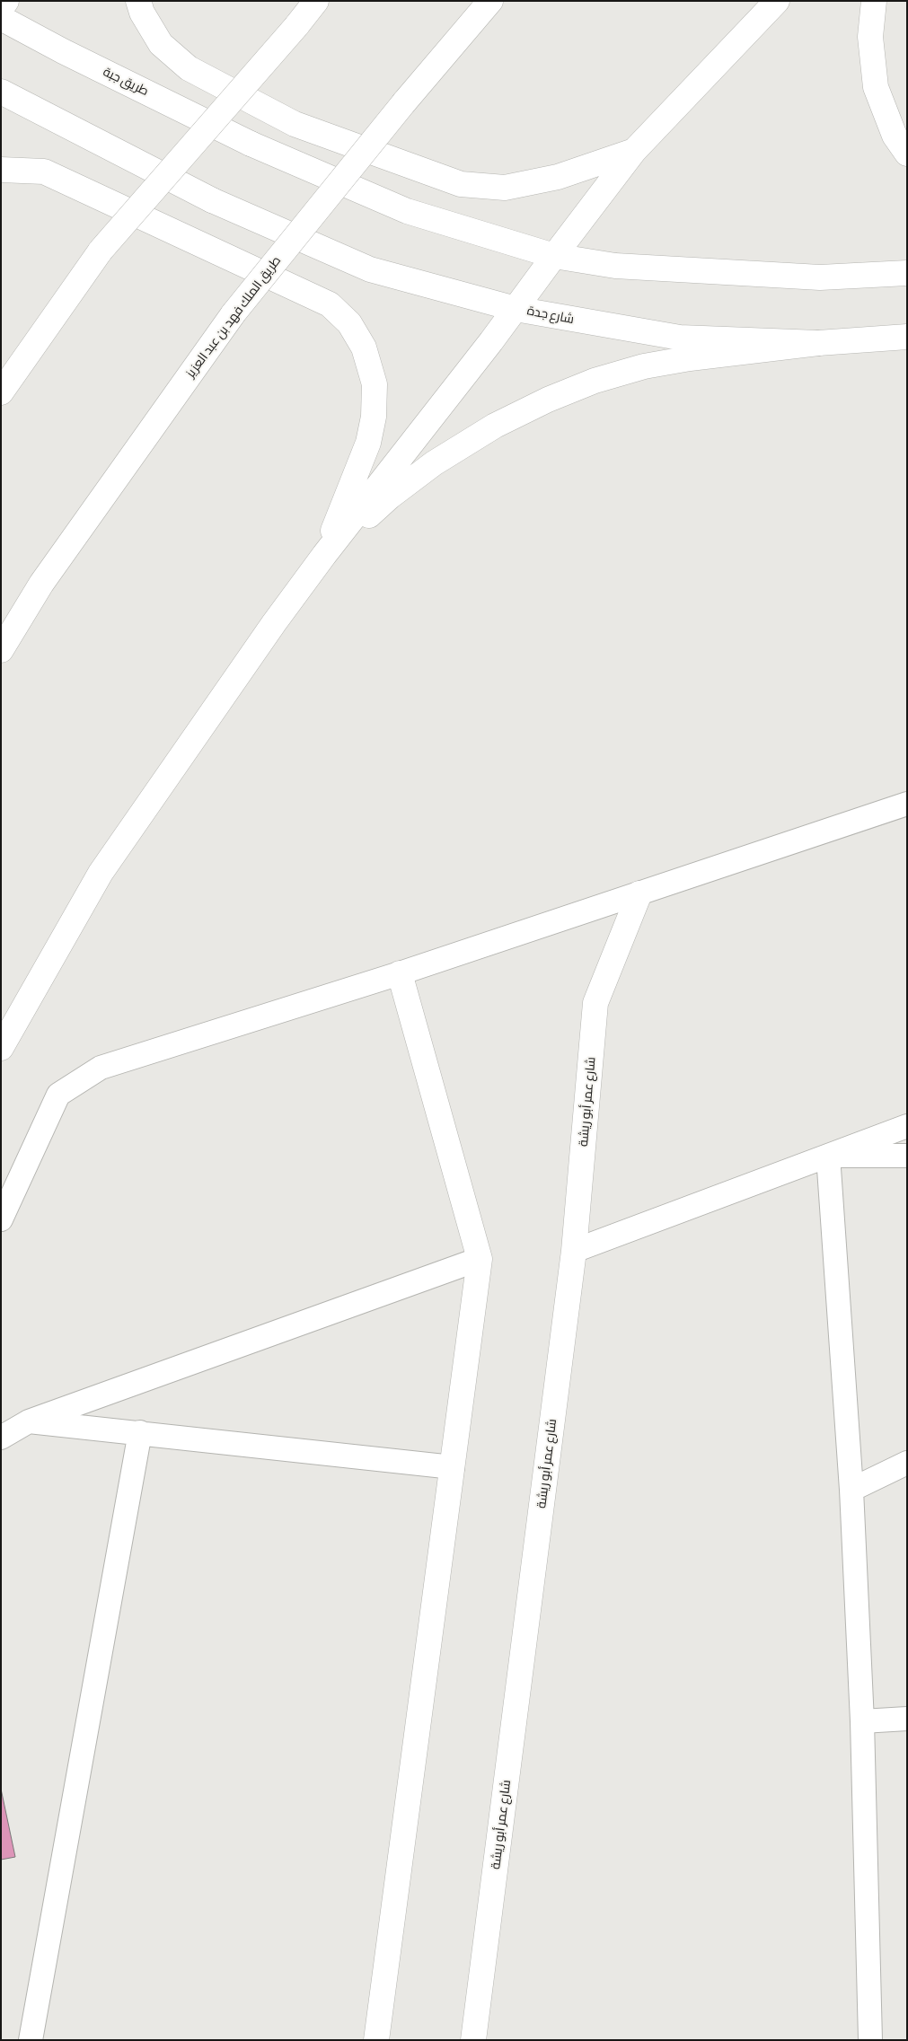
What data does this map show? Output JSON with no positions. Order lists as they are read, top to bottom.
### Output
{
  "streets": {
    "main road": [
      "طريق جبة",
      "شارع جدة",
      "طريق الملك فهد بن عبد العزيز",
      "شارع عمر أبو ريشة"
    ]
  }
}
